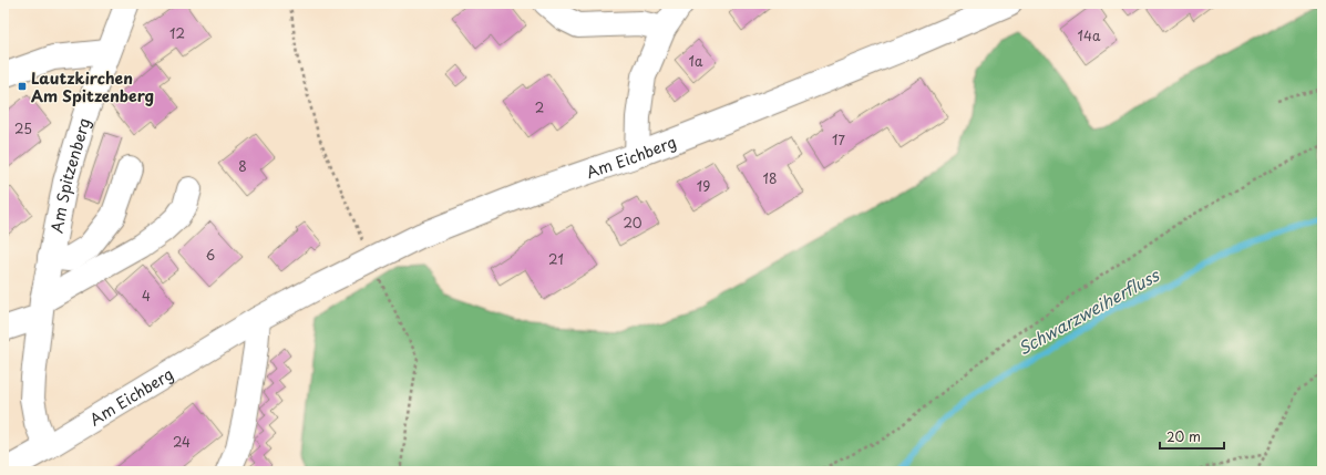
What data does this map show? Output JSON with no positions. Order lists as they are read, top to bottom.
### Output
{
  "streets": {
    "street": ["Am Eichberg", "Am Spitzenberg"]
  },
  "crossings": [
    ["Am Eichberg", "Am Spitzenberg"]
  ],
  "water": ["Schwarzweiherfluss"],
  "places": {
    "transit": ["Lautzkirchen Am Spitzenberg"]
  },
  "house_numbers": [
    "12",
    "14a",
    "1a",
    "2",
    "25",
    "17",
    "8",
    "18",
    "19",
    "20",
    "6",
    "21",
    "4",
    "24"
  ],
  "scale_bar": "20 m"
}
